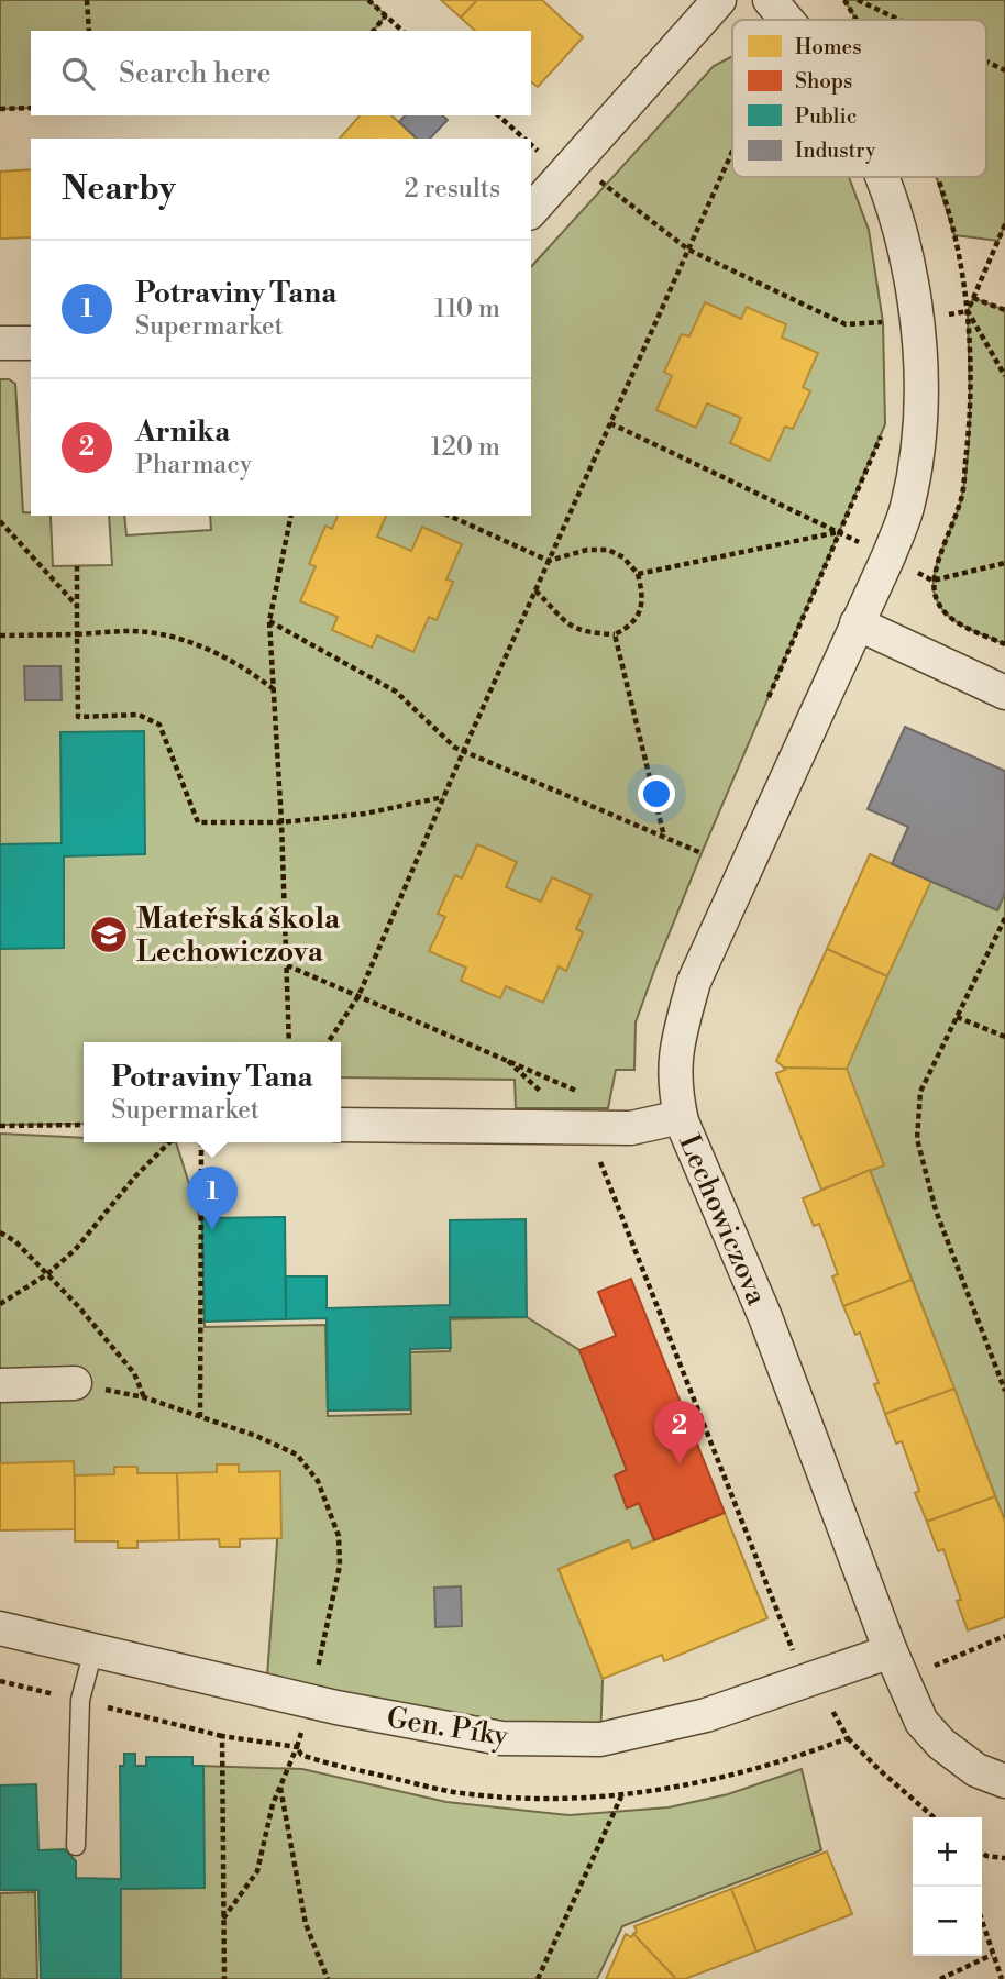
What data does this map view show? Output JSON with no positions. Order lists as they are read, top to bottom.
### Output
{
  "streets": {
    "street": ["Lechowiczova", "Gen. Píky"]
  },
  "crossings": [
    ["Lechowiczova", "Gen. Píky"]
  ],
  "places": {
    "school or university": ["Mateřská škola Lechowiczova"]
  },
  "legend": [
    "Homes",
    "Shops",
    "Public",
    "Industry"
  ],
  "page": {
    "search": "Search here",
    "heading": ["Nearby", "2 results"],
    "list": [
      {
        "mark": "1",
        "name": "Potraviny Tana",
        "note": "Supermarket",
        "value": "110 m"
      },
      {
        "mark": "2",
        "name": "Arnika",
        "note": "Pharmacy",
        "value": "120 m"
      }
    ],
    "popup": ["Potraviny Tana", "Supermarket"],
    "pins": ["1", "2"],
    "map_buttons": ["+", "−"]
  }
}
